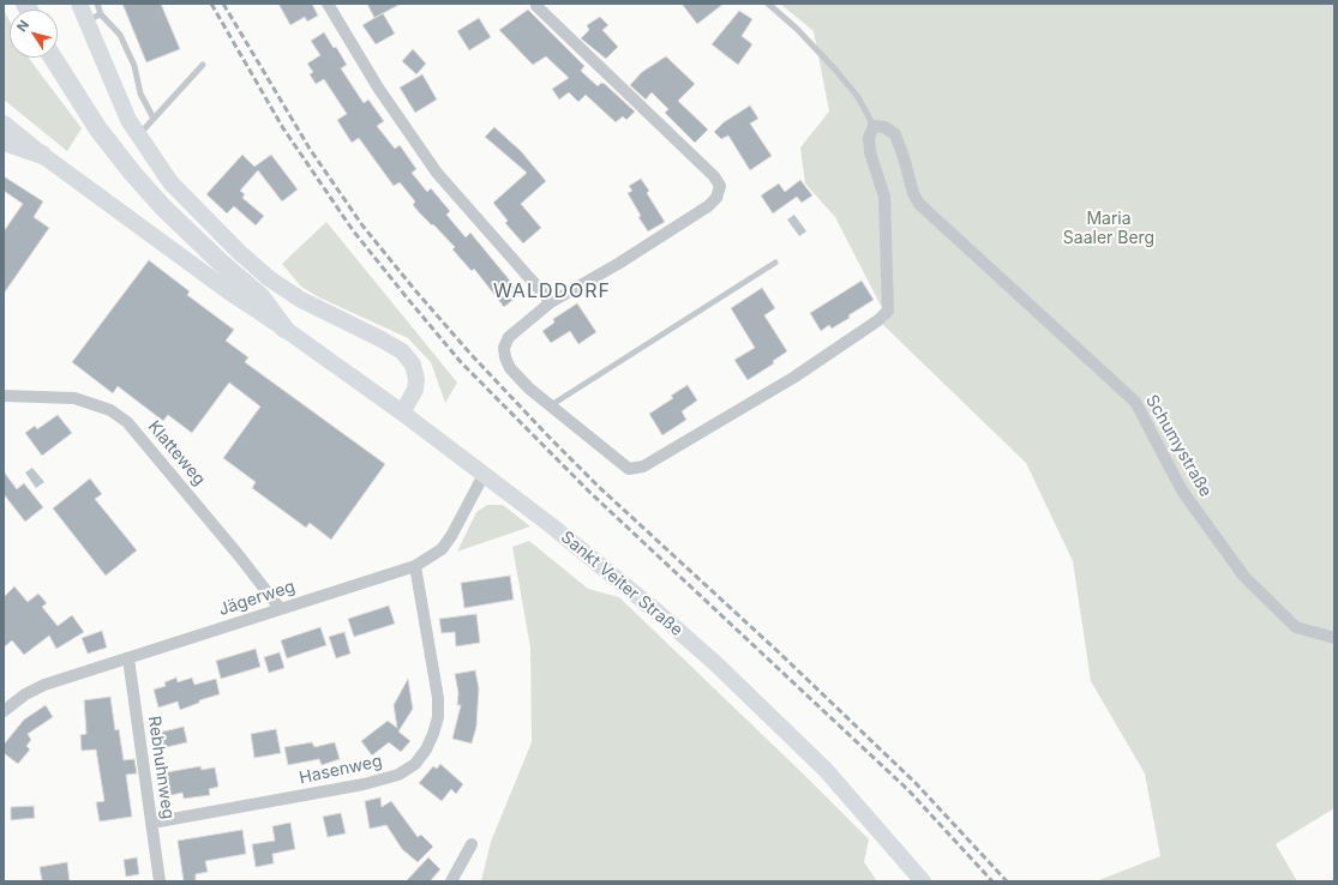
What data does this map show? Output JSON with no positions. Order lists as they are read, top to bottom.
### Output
{
  "streets": {
    "main road": ["Sankt Veiter Straße"],
    "street": [
      "Schumystraße",
      "Klatteweg",
      "Jägerweg",
      "Rebhuhnweg",
      "Hasenweg"
    ]
  },
  "crossings": [
    ["Klatteweg", "Jägerweg"],
    ["Sankt Veiter Straße", "Jägerweg"],
    ["Jägerweg", "Rebhuhnweg"],
    ["Jägerweg", "Hasenweg"],
    ["Rebhuhnweg", "Hasenweg"]
  ],
  "districts": ["WALDDORF"],
  "parks": ["Maria Saaler Berg"],
  "north": "top left"
}
